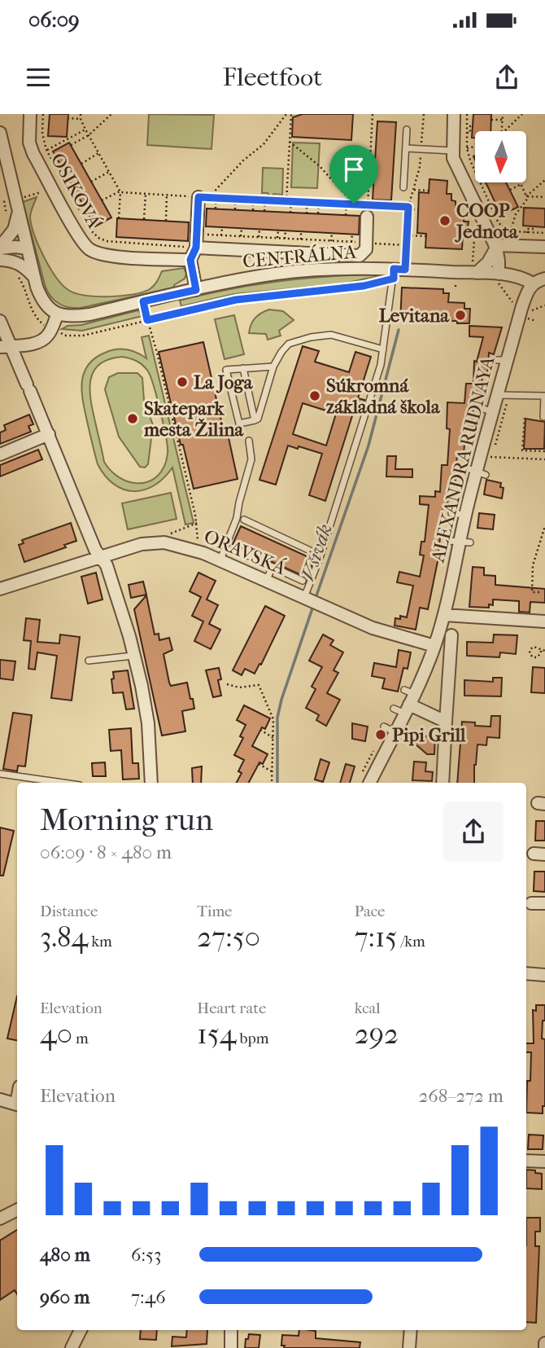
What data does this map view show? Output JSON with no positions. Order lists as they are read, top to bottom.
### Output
{
  "streets": {
    "street": [
      "OSIKOVÁ",
      "CENTRÁLNA",
      "ALEXANDRA RUDNAYA",
      "ORAVSKÁ"
    ]
  },
  "crossings": [
    ["CENTRÁLNA", "ALEXANDRA RUDNAYA"],
    ["ALEXANDRA RUDNAYA", "ORAVSKÁ"]
  ],
  "water": ["Všivák"],
  "places": [
    "COOP Jednota",
    "Levitana",
    "La Joga",
    "Súkromná základná škola",
    "Skatepark mesta Žilina",
    "Pipi Grill"
  ],
  "north": "bottom",
  "page": {
    "status": "06:09",
    "header": "Fleetfoot",
    "heading": ["Morning run", "06:09 · 8 × 480 m"],
    "stats": [
      ["Distance", "3.84 km"],
      ["Time", "27:50"],
      ["Pace", "7:15 /km"],
      ["Elevation", "40 m"],
      ["Heart rate", "154 bpm"],
      ["kcal", "292"]
    ],
    "chart": ["Elevation", "268–272 m"],
    "list": [
      {
        "name": "480 m",
        "note": "6:53"
      },
      {
        "name": "960 m",
        "note": "7:46"
      }
    ]
  }
}
